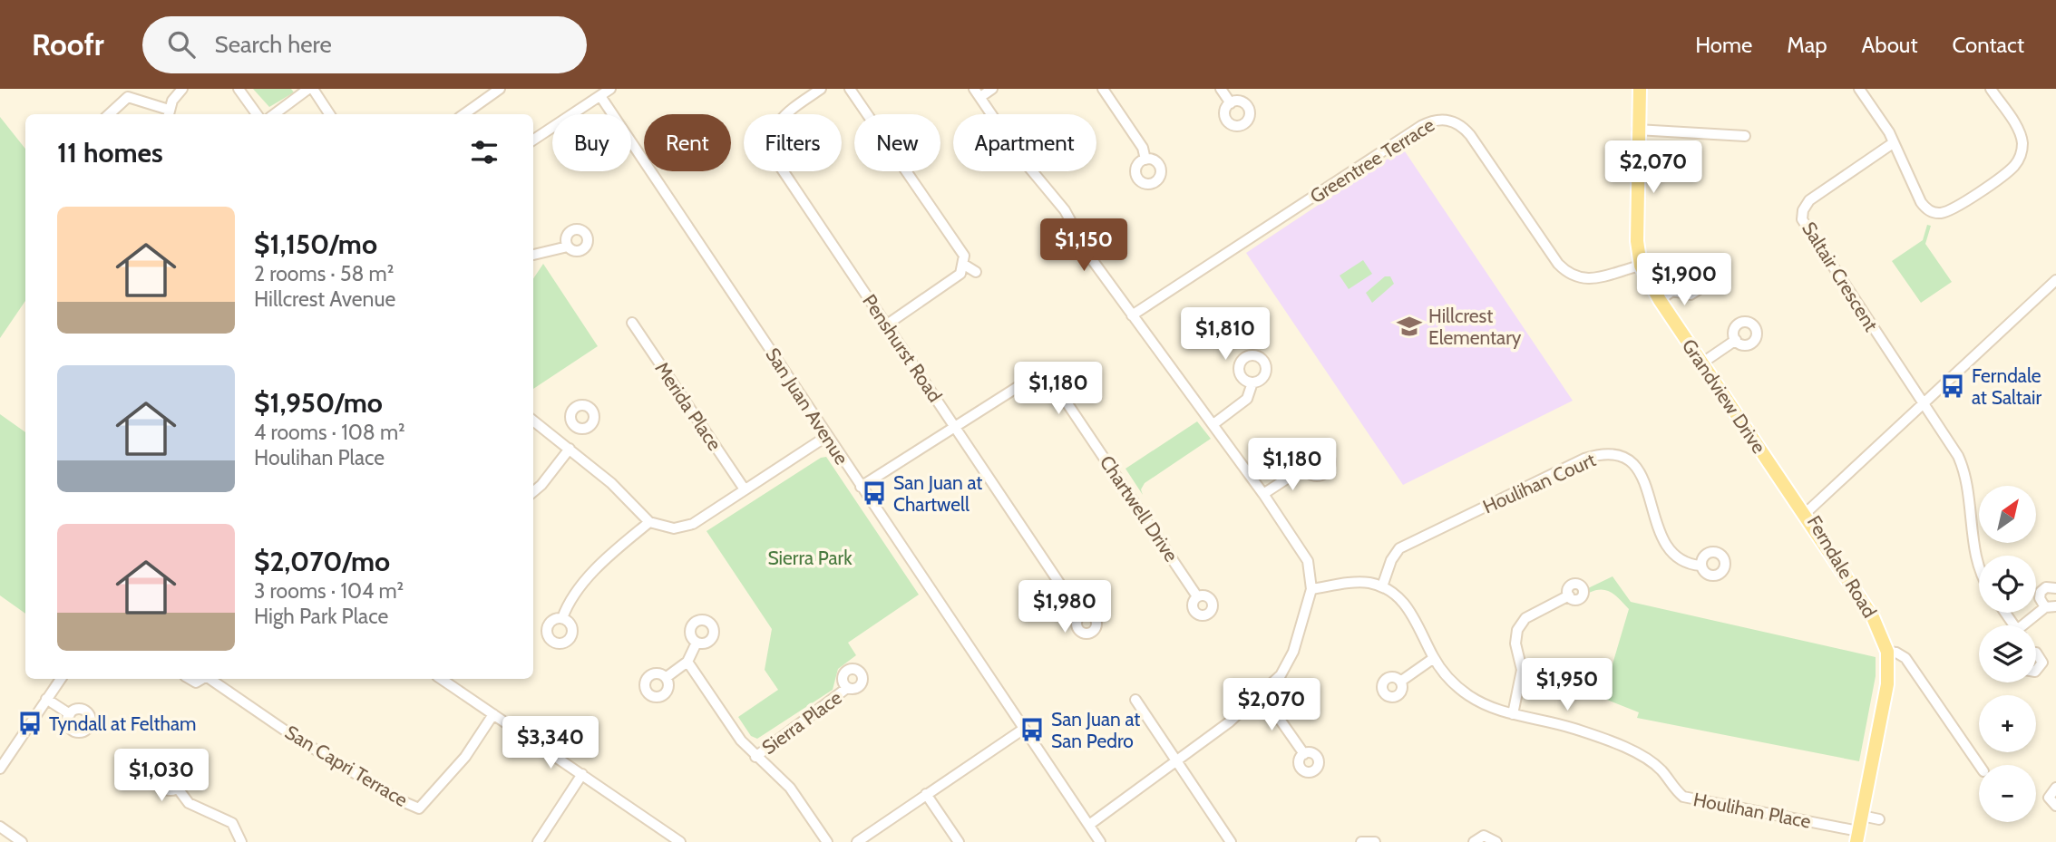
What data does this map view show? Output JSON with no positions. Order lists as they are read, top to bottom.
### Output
{
  "streets": {
    "main road": ["Grandview Drive", "Ferndale Road"],
    "street": [
      "Greentree Terrace",
      "Saltair Crescent",
      "Penshurst Road",
      "Merida Place",
      "San Juan Avenue",
      "Houlihan Court",
      "Chartwell Drive",
      "Sierra Place",
      "San Capri Terrace",
      "Houlihan Place"
    ]
  },
  "crossings": [
    ["Greentree Terrace", "Grandview Drive"],
    ["Saltair Crescent", "Ferndale Road"],
    ["Penshurst Road", "Chartwell Drive"],
    ["Grandview Drive", "Ferndale Road"],
    ["San Juan Avenue", "Chartwell Drive"],
    ["Houlihan Court", "Houlihan Place"],
    ["Ferndale Road", "Houlihan Place"]
  ],
  "parks": ["Sierra Park"],
  "places": {
    "school or university": ["Hillcrest Elementary"],
    "bus stop": [
      "Ferndale at Saltair",
      "San Juan at Chartwell",
      "Tyndall at Feltham",
      "San Juan at San Pedro"
    ]
  },
  "north": "top right",
  "page": {
    "header": "Roofr",
    "search": "Search here",
    "nav": [
      "Home",
      "Map",
      "About",
      "Contact"
    ],
    "chip": [
      "Buy",
      "Rent",
      "Filters",
      "New",
      "Apartment"
    ],
    "heading": "11 homes",
    "price": [
      "$2,070",
      "$1,150",
      "$1,900",
      "$1,810",
      "$1,180",
      "$1,180",
      "$1,980",
      "$1,950",
      "$2,070",
      "$3,340",
      "$1,030"
    ],
    "list": [
      {
        "name": "$1,150/mo",
        "note": "2 rooms · 58 m² · Hillcrest Avenue"
      },
      {
        "name": "$1,950/mo",
        "note": "4 rooms · 108 m² · Houlihan Place"
      },
      {
        "name": "$2,070/mo",
        "note": "3 rooms · 104 m² · High Park Place"
      }
    ],
    "map_buttons": ["+", "−"]
  }
}
